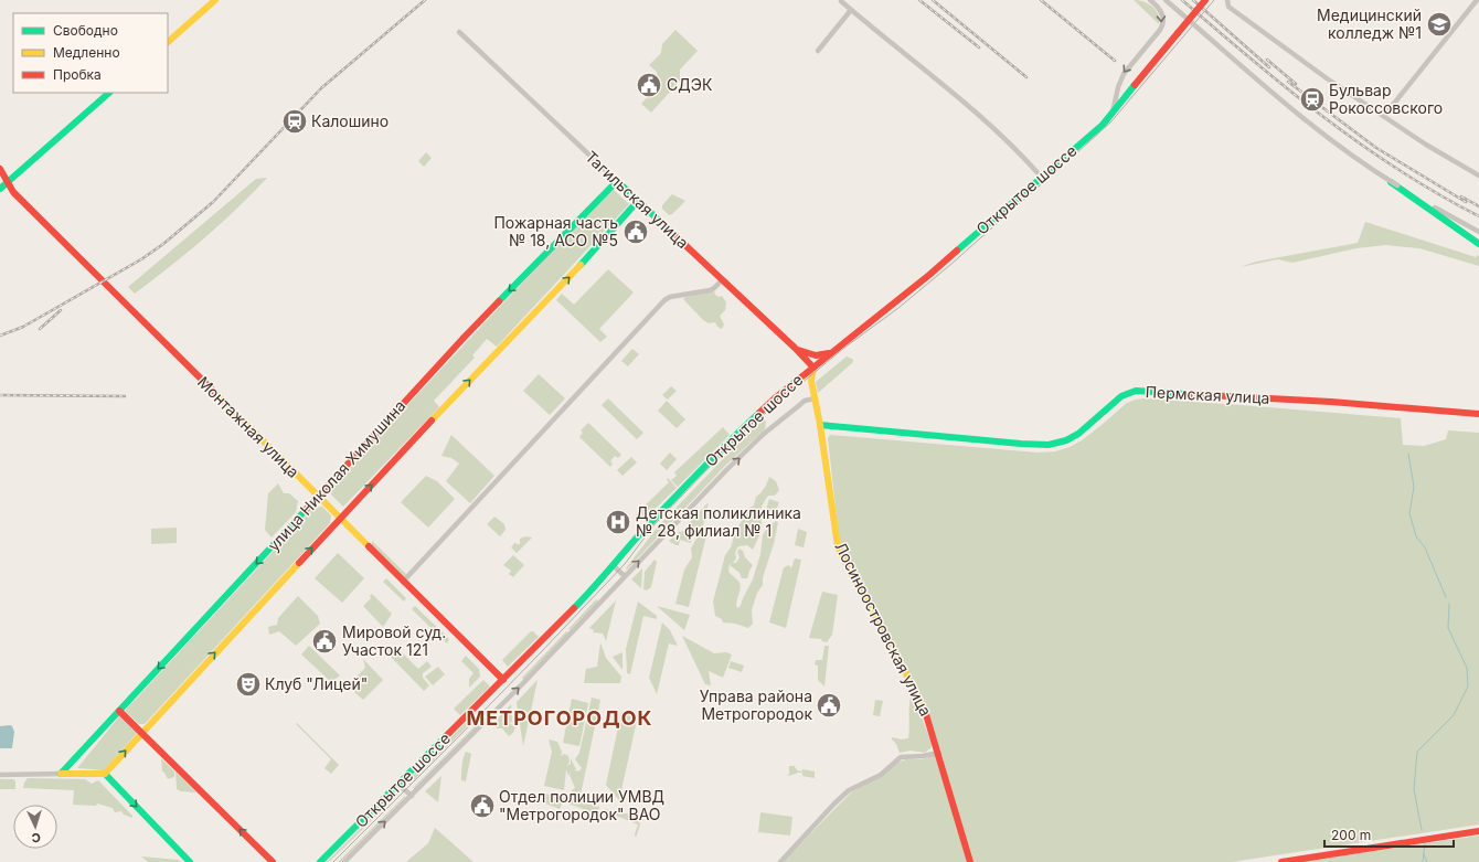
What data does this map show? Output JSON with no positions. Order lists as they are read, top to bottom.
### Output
{
  "streets": {
    "street": [
      "Открытое шоссе",
      "Тагильская улица",
      "Пермская улица",
      "Монтажная улица",
      "улица Николая Химушина",
      "Лосиноостровская улица"
    ]
  },
  "crossings": [
    ["Открытое шоссе", "Тагильская улица"],
    ["Открытое шоссе", "Монтажная улица"],
    ["Открытое шоссе", "Лосиноостровская улица"],
    ["Тагильская улица", "улица Николая Химушина"],
    ["Тагильская улица", "Лосиноостровская улица"],
    ["Пермская улица", "Лосиноостровская улица"],
    ["Монтажная улица", "улица Николая Химушина"]
  ],
  "districts": ["МЕТРОГОРОДОК"],
  "places": {
    "school or university": ["Медицинский колледж №1"],
    "public building": [
      "СДЭК",
      "Пожарная часть № 18, АСО №5",
      "Мировой суд. Участок 121",
      "Управа района Метрогородок",
      "Отдел полиции УМВД \"Метрогородок\" ВАО"
    ],
    "station": ["Бульвар Рокоссовского", "Калошино"],
    "hospital": ["Детская поликлиника № 28, филиал № 1"],
    "theatre": ["Клуб \"Лицей\""]
  },
  "legend": ["Свободно", "Медленно", "Пробка"],
  "scale_bar": "200 m",
  "north": "bottom"
}
